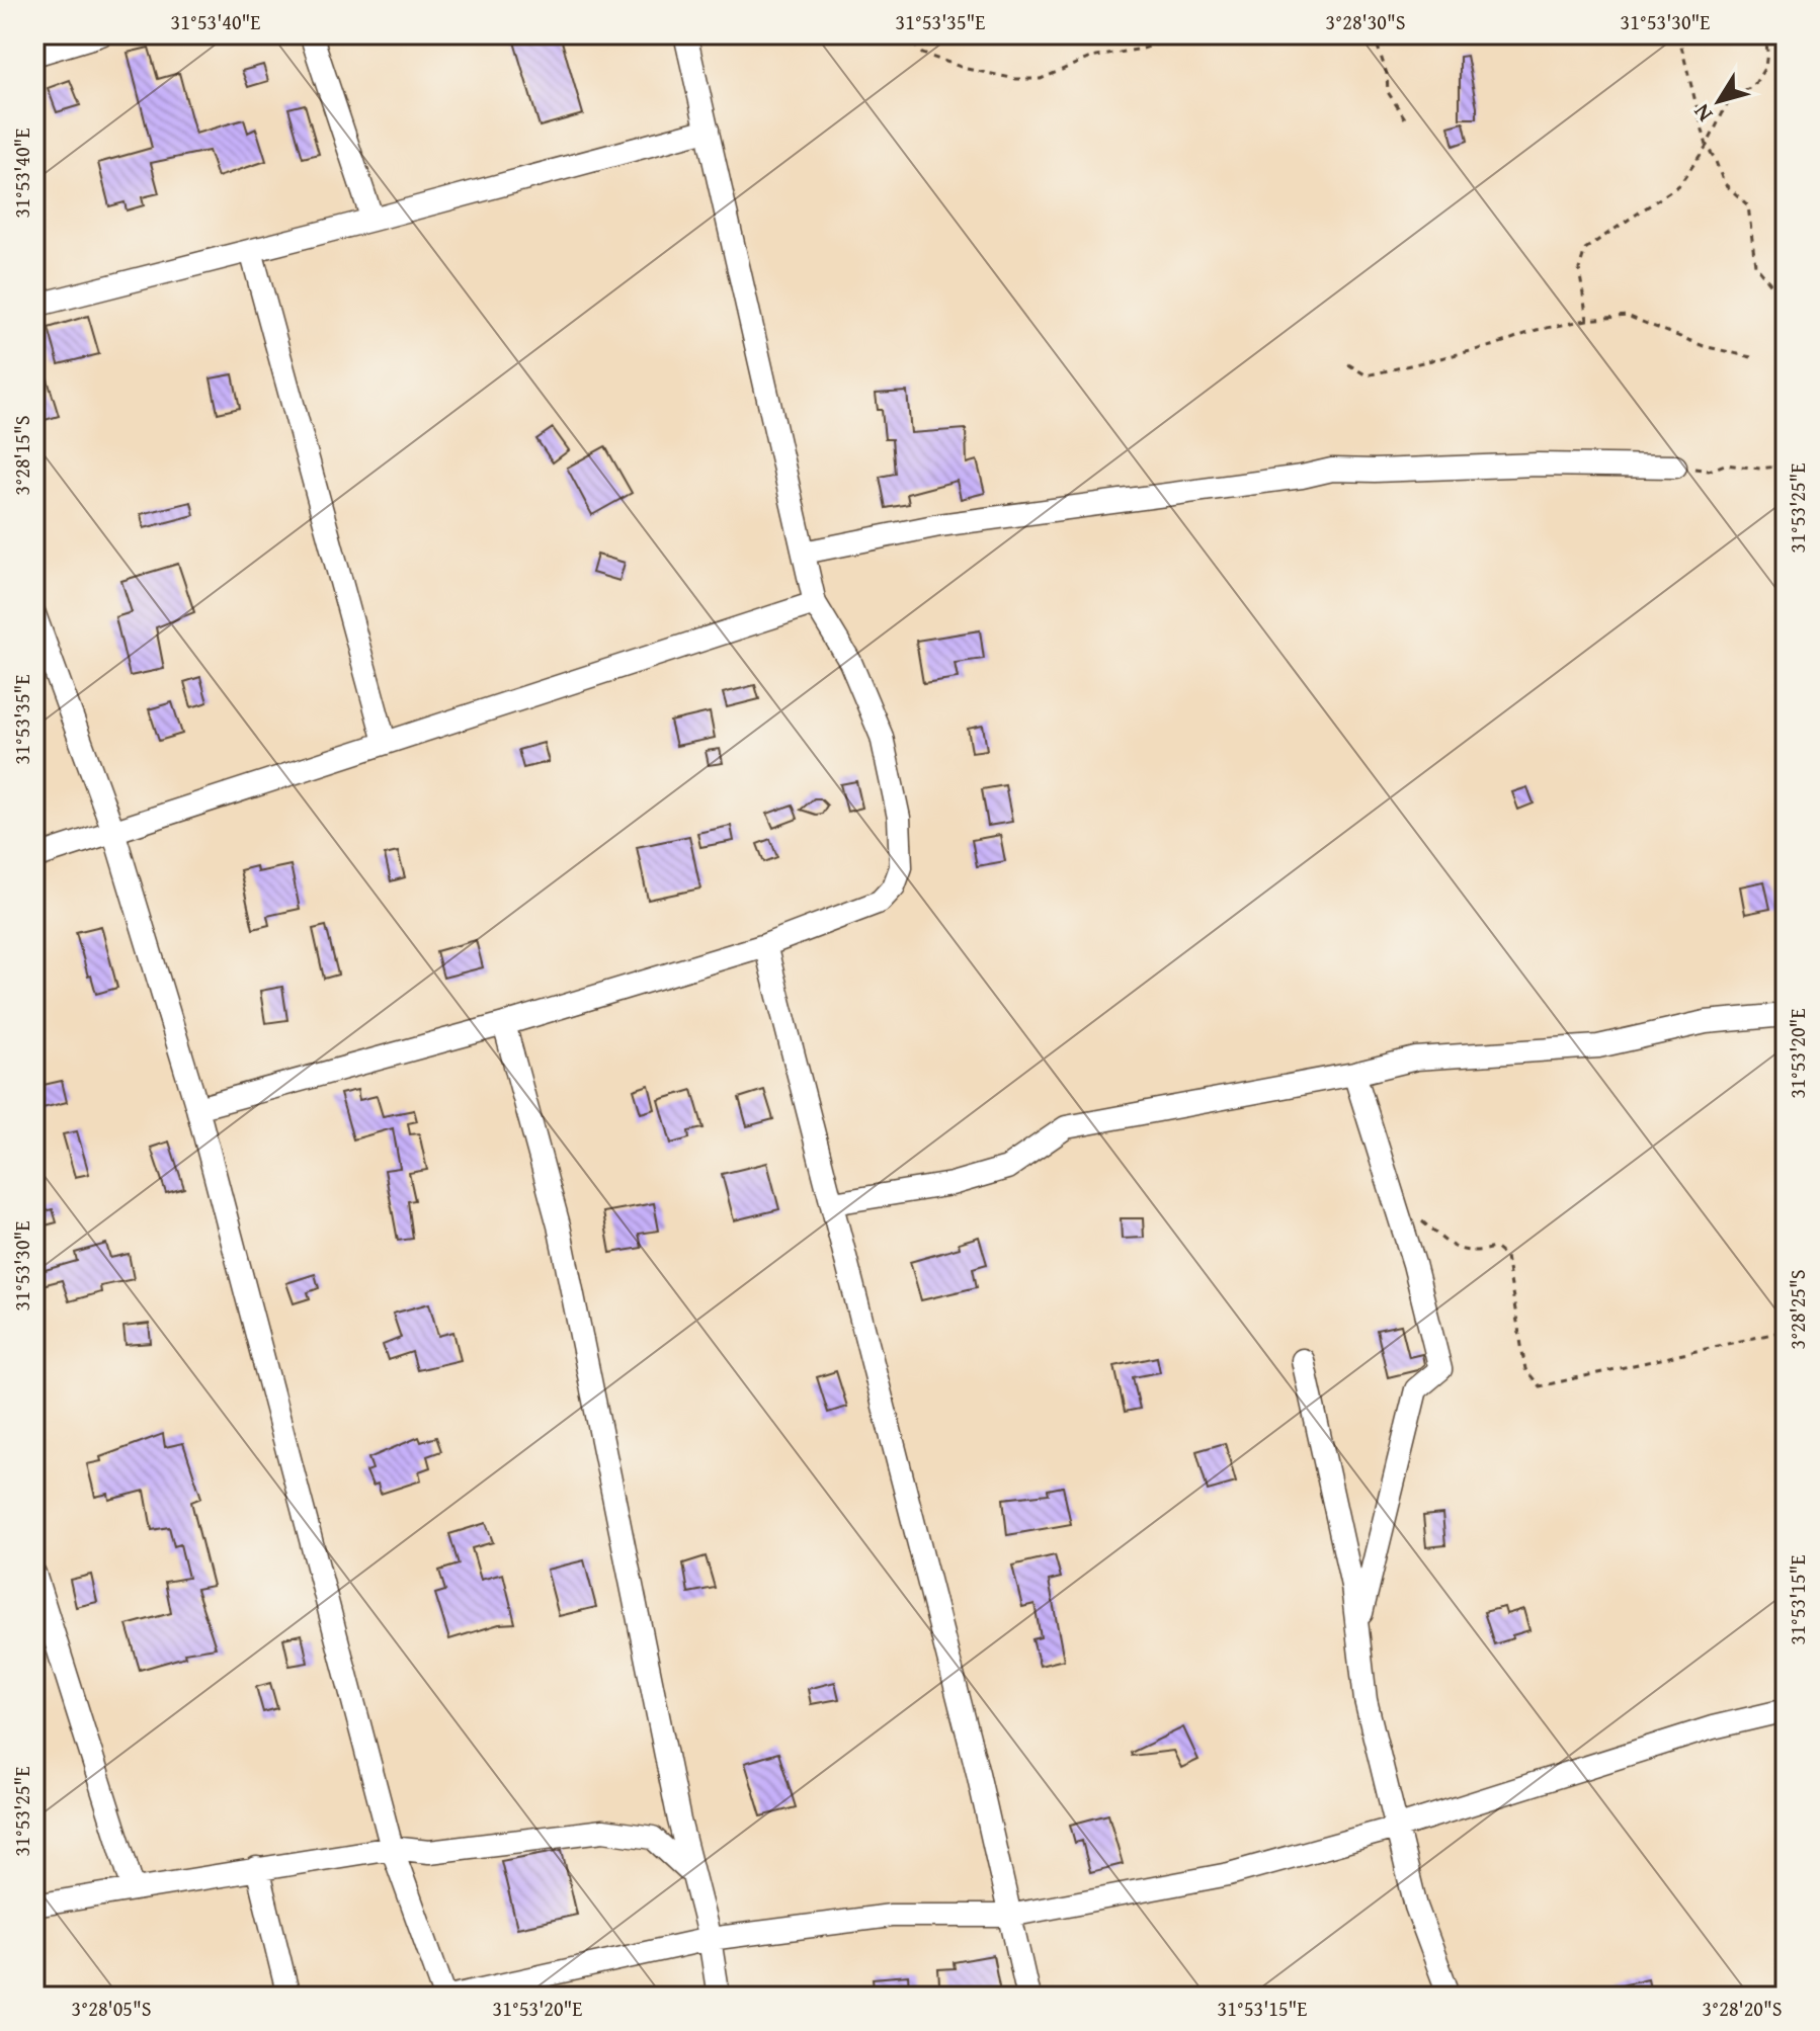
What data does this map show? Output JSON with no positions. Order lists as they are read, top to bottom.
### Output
{
  "north": "bottom left",
  "coordinates": [
    "31°53'40\"E",
    "31°53'35\"E",
    "3°28'30\"S",
    "31°53'30\"E",
    "3°28'15\"S",
    "31°53'25\"E",
    "31°53'20\"E",
    "3°28'25\"S",
    "31°53'15\"E",
    "3°28'05\"S",
    "3°28'20\"S"
  ]
}
